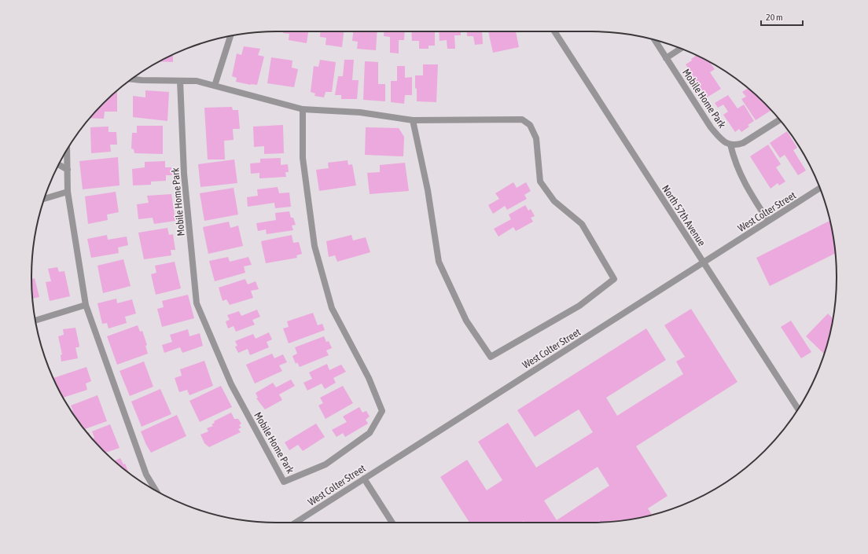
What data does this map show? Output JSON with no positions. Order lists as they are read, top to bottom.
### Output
{
  "streets": {
    "street": ["Mobile Home Park", "West Colter Street", "North 57th Avenue"]
  },
  "crossings": [
    ["West Colter Street", "North 57th Avenue"]
  ],
  "scale_bar": "20 m"
}
